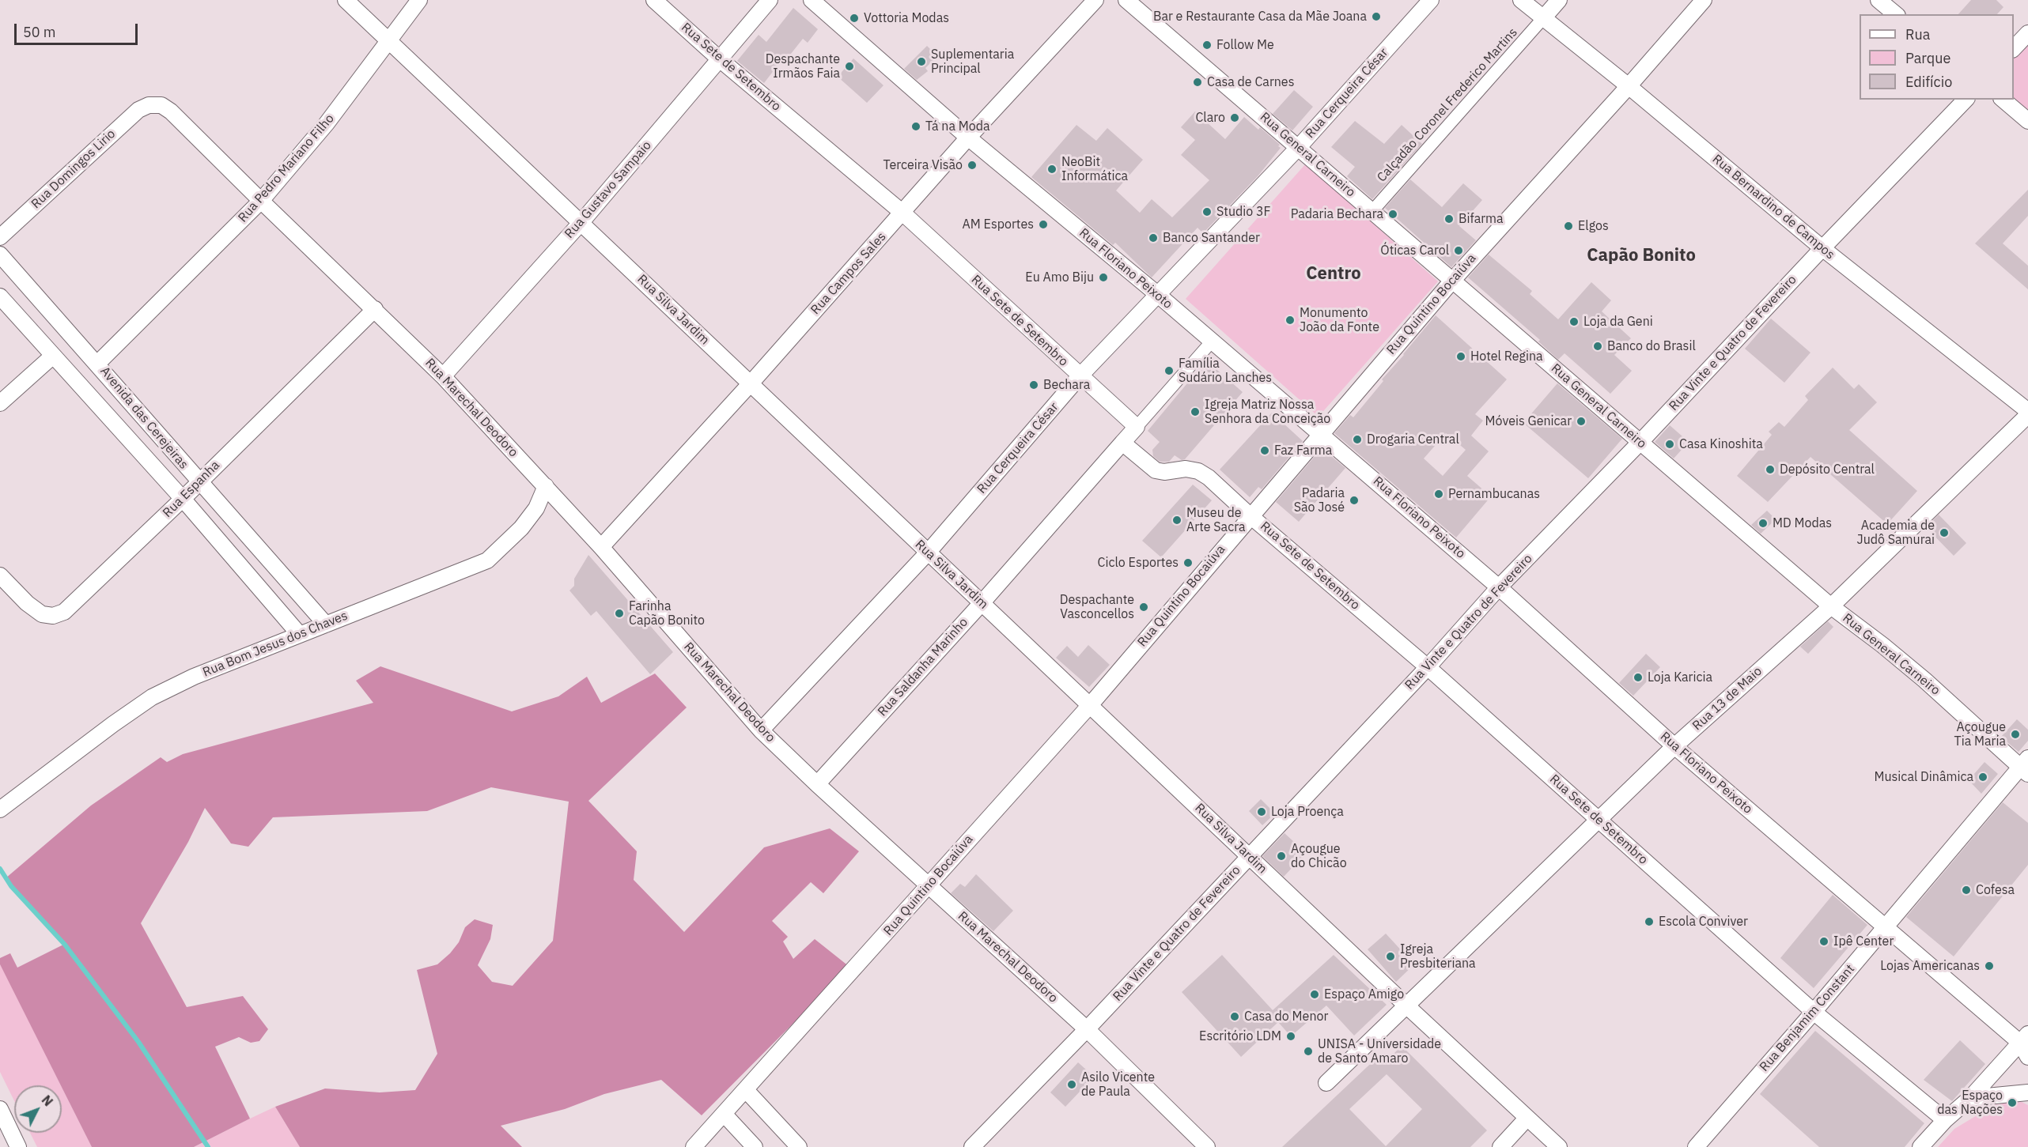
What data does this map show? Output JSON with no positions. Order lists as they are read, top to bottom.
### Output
{
  "streets": {
    "street": [
      "Rua Sete de Setembro",
      "Rua Cerqueira César",
      "Calçadão Coronel Frederico Martins",
      "Rua General Carneiro",
      "Rua Pedro Mariano Filho",
      "Rua Domingos Lirio",
      "Rua Gustavo Sampaio",
      "Rua Bernardino de Campos",
      "Rua Floriano Peixoto",
      "Rua Campos Sales",
      "Rua Quintino Bocaiúva",
      "Rua Silva Jardim",
      "Rua Vinte e Quatro de Fevereiro",
      "Rua Marechal Deodoro",
      "Avenida das Cerejeiras",
      "Rua Espanha",
      "Rua Bom Jesus dos Chaves",
      "Rua Saldanha Marinho",
      "Rua 13 de Maio",
      "Rua Benjamim Constant"
    ]
  },
  "crossings": [
    ["Rua Sete de Setembro", "Rua Cerqueira César"],
    ["Rua Sete de Setembro", "Rua Gustavo Sampaio"],
    ["Rua Sete de Setembro", "Rua Campos Sales"],
    ["Rua Sete de Setembro", "Rua Quintino Bocaiúva"],
    ["Rua Sete de Setembro", "Rua Vinte e Quatro de Fevereiro"],
    ["Rua Sete de Setembro", "Rua Saldanha Marinho"],
    ["Rua Sete de Setembro", "Rua 13 de Maio"],
    ["Rua Sete de Setembro", "Rua Benjamim Constant"],
    ["Rua Cerqueira César", "Rua General Carneiro"],
    ["Rua Cerqueira César", "Rua Floriano Peixoto"],
    ["Rua Cerqueira César", "Rua Silva Jardim"],
    ["Rua Cerqueira César", "Rua Marechal Deodoro"],
    ["Calçadão Coronel Frederico Martins", "Rua General Carneiro"],
    ["Calçadão Coronel Frederico Martins", "Rua Bernardino de Campos"],
    ["Rua General Carneiro", "Rua Quintino Bocaiúva"],
    ["Rua General Carneiro", "Rua Vinte e Quatro de Fevereiro"],
    ["Rua General Carneiro", "Rua 13 de Maio"],
    ["Rua General Carneiro", "Rua Benjamim Constant"],
    ["Rua Pedro Mariano Filho", "Rua Silva Jardim"],
    ["Rua Pedro Mariano Filho", "Rua Marechal Deodoro"],
    ["Rua Pedro Mariano Filho", "Avenida das Cerejeiras"],
    ["Rua Domingos Lirio", "Rua Marechal Deodoro"],
    ["Rua Gustavo Sampaio", "Rua Silva Jardim"],
    ["Rua Gustavo Sampaio", "Rua Marechal Deodoro"],
    ["Rua Bernardino de Campos", "Rua Quintino Bocaiúva"],
    ["Rua Bernardino de Campos", "Rua Vinte e Quatro de Fevereiro"],
    ["Rua Floriano Peixoto", "Rua Campos Sales"],
    ["Rua Floriano Peixoto", "Rua Quintino Bocaiúva"],
    ["Rua Floriano Peixoto", "Rua Vinte e Quatro de Fevereiro"],
    ["Rua Floriano Peixoto", "Rua 13 de Maio"],
    ["Rua Floriano Peixoto", "Rua Benjamim Constant"],
    ["Rua Campos Sales", "Rua Silva Jardim"],
    ["Rua Campos Sales", "Rua Marechal Deodoro"],
    ["Rua Quintino Bocaiúva", "Rua Silva Jardim"],
    ["Rua Quintino Bocaiúva", "Rua Marechal Deodoro"],
    ["Rua Silva Jardim", "Rua Vinte e Quatro de Fevereiro"],
    ["Rua Silva Jardim", "Rua Saldanha Marinho"],
    ["Rua Silva Jardim", "Rua 13 de Maio"],
    ["Rua Vinte e Quatro de Fevereiro", "Rua Marechal Deodoro"],
    ["Rua Marechal Deodoro", "Rua Espanha"],
    ["Rua Marechal Deodoro", "Rua Bom Jesus dos Chaves"],
    ["Rua Marechal Deodoro", "Rua Saldanha Marinho"],
    ["Avenida das Cerejeiras", "Rua Espanha"],
    ["Avenida das Cerejeiras", "Rua Bom Jesus dos Chaves"]
  ],
  "districts": ["Capão Bonito", "Centro"],
  "places": [
    "Bar e Restaurante Casa da Mãe Joana",
    "Vottoria Modas",
    "Follow Me",
    "Suplementaria Principal",
    "Despachante Irmãos Faia",
    "Casa de Carnes",
    "Claro",
    "Tá na Moda",
    "Terceira Visão",
    "NeoBit Informática",
    "Studio 3F",
    "Padaria Bechara",
    "Bifarma",
    "AM Esportes",
    "Elgos",
    "Banco Santander",
    "Óticas Carol",
    "Eu Amo Biju",
    "Monumento João da Fonte",
    "Loja da Geni",
    "Banco do Brasil",
    "Hotel Regina",
    "Família Sudário Lanches",
    "Bechara",
    "Igreja Matriz Nossa Senhora da Conceição",
    "Móveis Genicar",
    "Drogaria Central",
    "Casa Kinoshita",
    "Faz Farma",
    "Depósito Central",
    "Pernambucanas",
    "Padaria São José",
    "Museu de Arte Sacra",
    "MD Modas",
    "Academia de Judô Samurai",
    "Ciclo Esportes",
    "Despachante Vasconcellos",
    "Farinha Capão Bonito",
    "Loja Karicia",
    "Açougue Tia Maria",
    "Musical Dinâmica",
    "Loja Proença",
    "Açougue do Chicão",
    "Cofesa",
    "Escola Conviver",
    "Ipê Center",
    "Igreja Presbiteriana",
    "Lojas Americanas",
    "Espaço Amigo",
    "Casa do Menor",
    "Escritório LDM",
    "UNISA - Universidade de Santo Amaro",
    "Asilo Vicente de Paula",
    "Espaço das Nações"
  ],
  "legend": ["Rua", "Parque", "Edifício"],
  "scale_bar": "50 m",
  "north": "top right"
}
